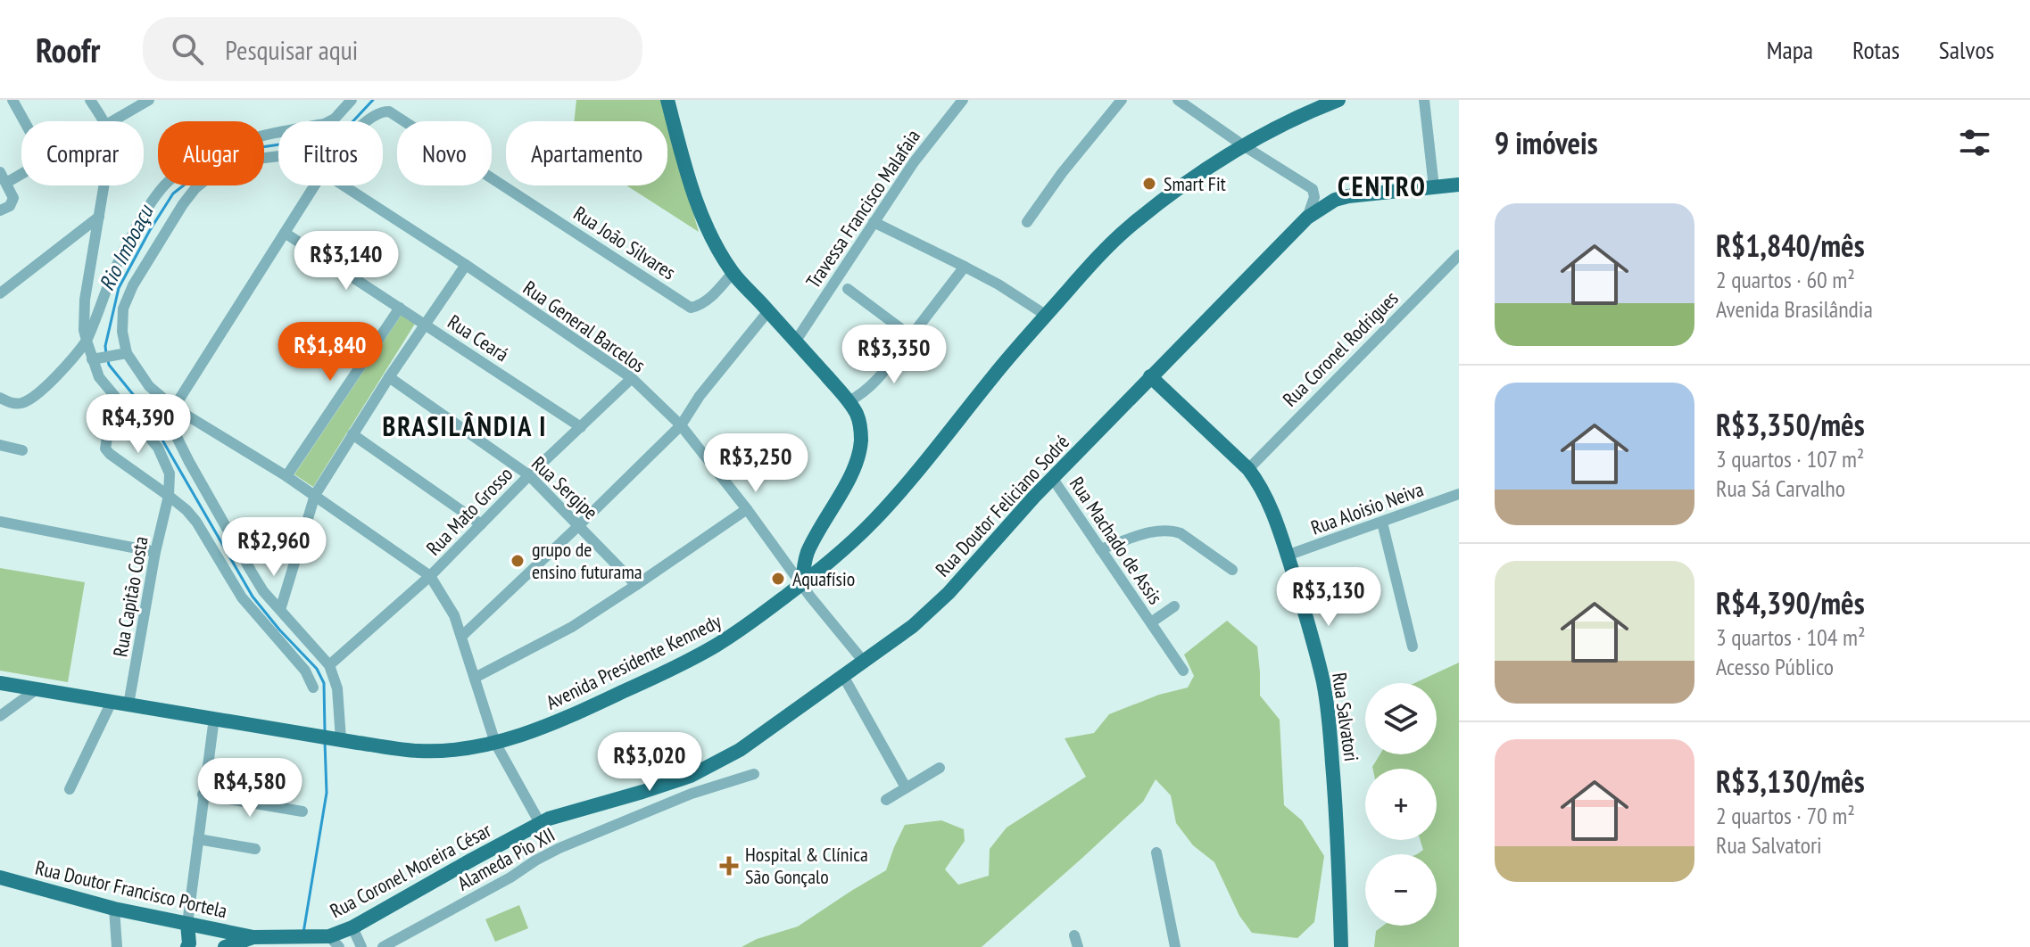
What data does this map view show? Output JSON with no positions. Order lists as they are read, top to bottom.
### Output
{
  "streets": {
    "main road": [
      "Rua Doutor Feliciano Sodré",
      "Avenida Presidente Kennedy",
      "Rua Salvatori",
      "Rua Coronel Moreira César",
      "Rua Doutor Francisco Portela"
    ],
    "street": [
      "Travessa Francisco Malafaia",
      "Rua João Silvares",
      "Rua General Barcelos",
      "Rua Ceará",
      "Rua Coronel Rodrigues",
      "Rua Sergipe",
      "Rua Aloisio Neiva",
      "Rua Mato Grosso",
      "Rua Machado de Assis",
      "Rua Capitão Costa",
      "Alameda Pio XII"
    ]
  },
  "crossings": [
    ["Rua General Barcelos", "Rua Doutor Feliciano Sodré"],
    ["Rua General Barcelos", "Rua Mato Grosso"],
    ["Rua General Barcelos", "Avenida Presidente Kennedy"],
    ["Rua Ceará", "Rua Mato Grosso"],
    ["Rua Coronel Rodrigues", "Rua Salvatori"],
    ["Rua Sergipe", "Rua Mato Grosso"],
    ["Rua Doutor Feliciano Sodré", "Rua Machado de Assis"],
    ["Rua Doutor Feliciano Sodré", "Rua Salvatori"],
    ["Rua Doutor Feliciano Sodré", "Rua Coronel Moreira César"],
    ["Rua Aloisio Neiva", "Rua Salvatori"],
    ["Rua Capitão Costa", "Avenida Presidente Kennedy"],
    ["Rua Coronel Moreira César", "Rua Doutor Francisco Portela"]
  ],
  "districts": ["CENTRO", "BRASILÂNDIA I"],
  "water": ["Rio Imboaçu"],
  "places": {
    "other": ["Smart Fit", "grupo de ensino futurama", "Aquafísio"],
    "health": ["Hospital & Clínica São Gonçalo"]
  },
  "page": {
    "header": "Roofr",
    "search": "Pesquisar aqui",
    "nav": ["Mapa", "Rotas", "Salvos"],
    "heading": "9 imóveis",
    "chip": [
      "Comprar",
      "Alugar",
      "Filtros",
      "Novo",
      "Apartamento"
    ],
    "list": [
      {
        "name": "R$1,840/mês",
        "note": "2 quartos · 60 m² · Avenida Brasilândia"
      },
      {
        "name": "R$3,350/mês",
        "note": "3 quartos · 107 m² · Rua Sá Carvalho"
      },
      {
        "name": "R$4,390/mês",
        "note": "3 quartos · 104 m² · Acesso Público"
      },
      {
        "name": "R$3,130/mês",
        "note": "2 quartos · 70 m² · Rua Salvatori"
      }
    ],
    "price": [
      "R$3,140",
      "R$1,840",
      "R$3,350",
      "R$4,390",
      "R$3,250",
      "R$2,960",
      "R$3,130",
      "R$3,020",
      "R$4,580"
    ],
    "map_buttons": ["+", "−"]
  }
}
